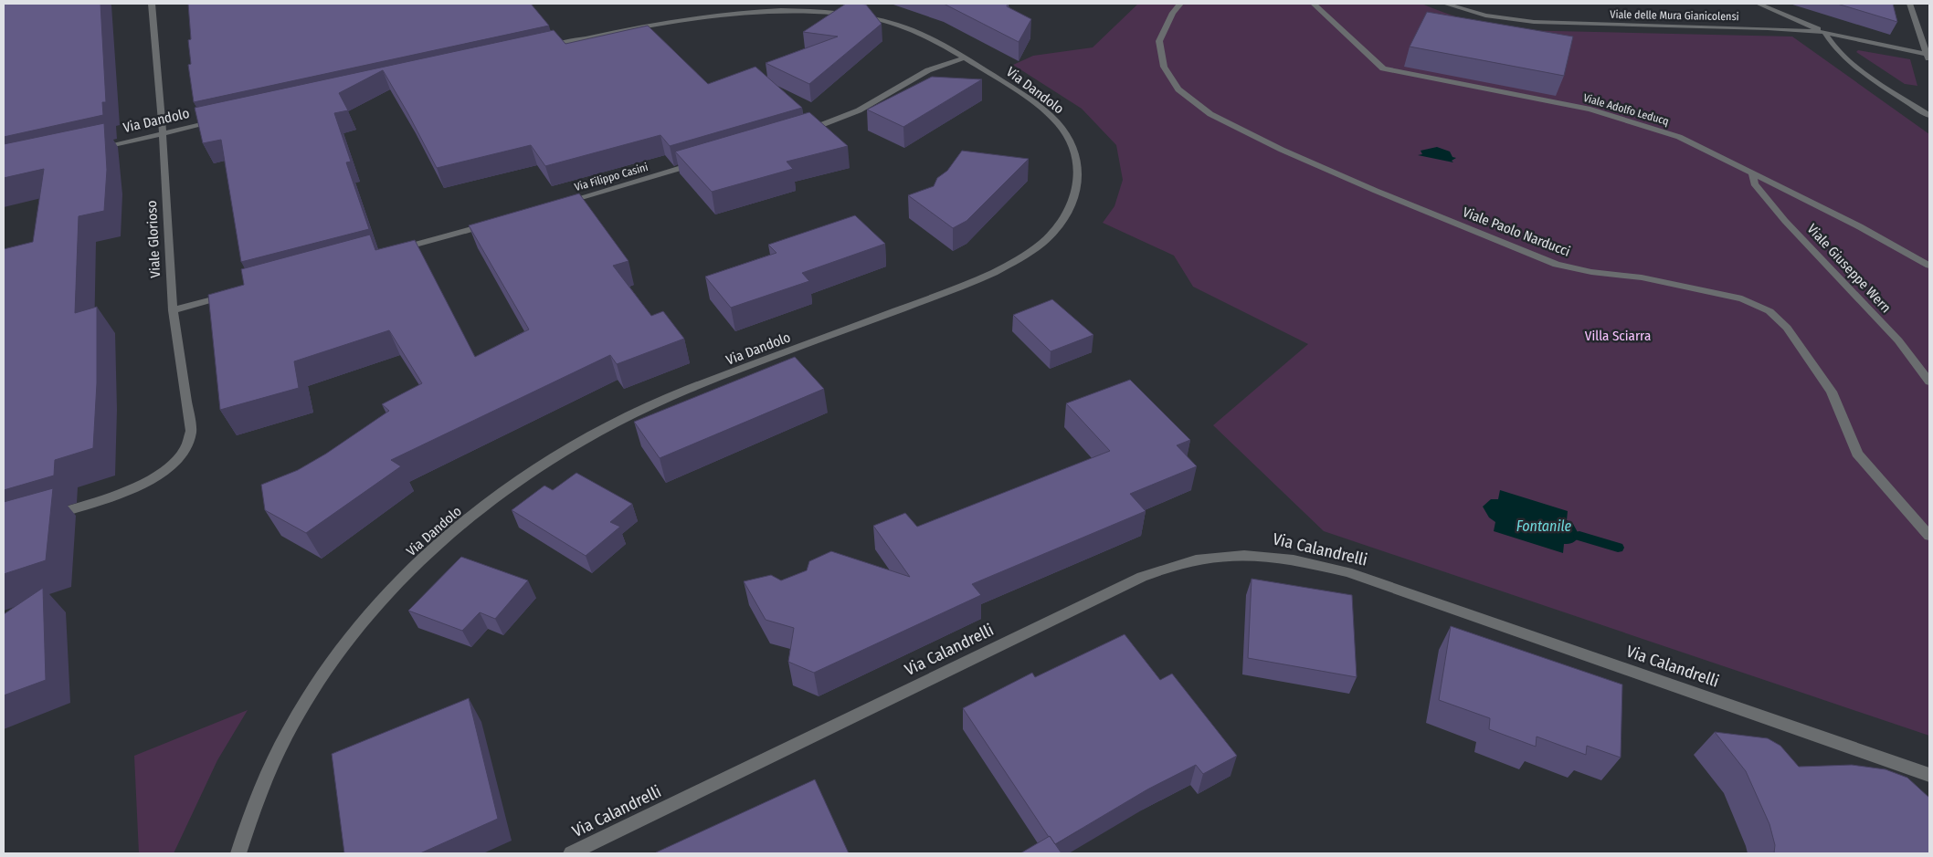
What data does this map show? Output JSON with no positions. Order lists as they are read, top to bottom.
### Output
{
  "streets": {
    "street": [
      "Viale delle Mura Gianicolensi",
      "Via Dandolo",
      "Viale Adolfo Leducq",
      "Via Filippo Casini",
      "Viale Paolo Narducci",
      "Viale Glorioso",
      "Viale Giuseppe Wern",
      "Via Calandrelli"
    ]
  },
  "crossings": [
    ["Via Dandolo", "Viale Glorioso"],
    ["Viale Adolfo Leducq", "Viale Giuseppe Wern"]
  ],
  "water": ["Fontanile"],
  "parks": ["Villa Sciarra"]
}
